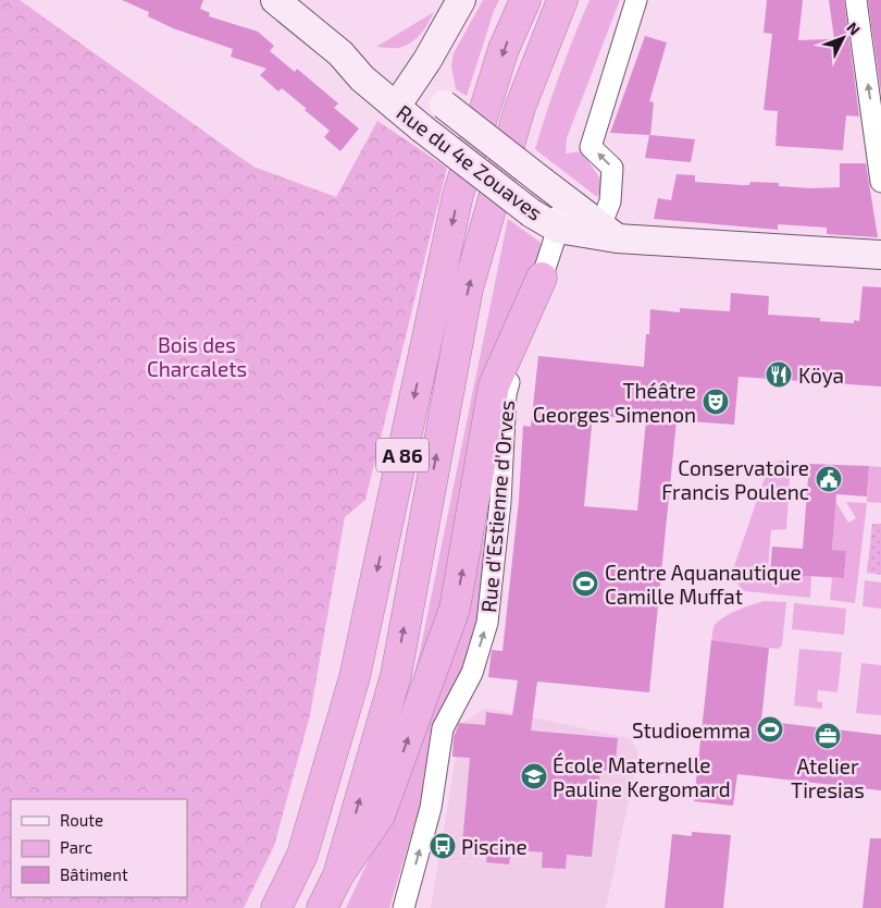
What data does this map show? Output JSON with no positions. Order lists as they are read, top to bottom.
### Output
{
  "streets": {
    "highway": ["A 86"],
    "main road": ["Rue du 4e Zouaves"],
    "street": ["Rue d'Estienne d'Orves"]
  },
  "crossings": [
    ["Rue du 4e Zouaves", "Rue d'Estienne d'Orves"]
  ],
  "one_way": ["Rue d'Estienne d'Orves"],
  "parks": ["Bois des Charcalets"],
  "places": {
    "restaurant": ["Köya"],
    "theatre": ["Théâtre Georges Simenon"],
    "public building": ["Conservatoire Francis Poulenc"],
    "sports": ["Centre Aquanautique Camille Muffat", "Studioemma"],
    "office": ["Atelier Tiresias"],
    "school or university": ["École Maternelle Pauline Kergomard"],
    "bus stop": ["Piscine"]
  },
  "legend": ["Route", "Parc", "Bâtiment"],
  "north": "top right"
}
